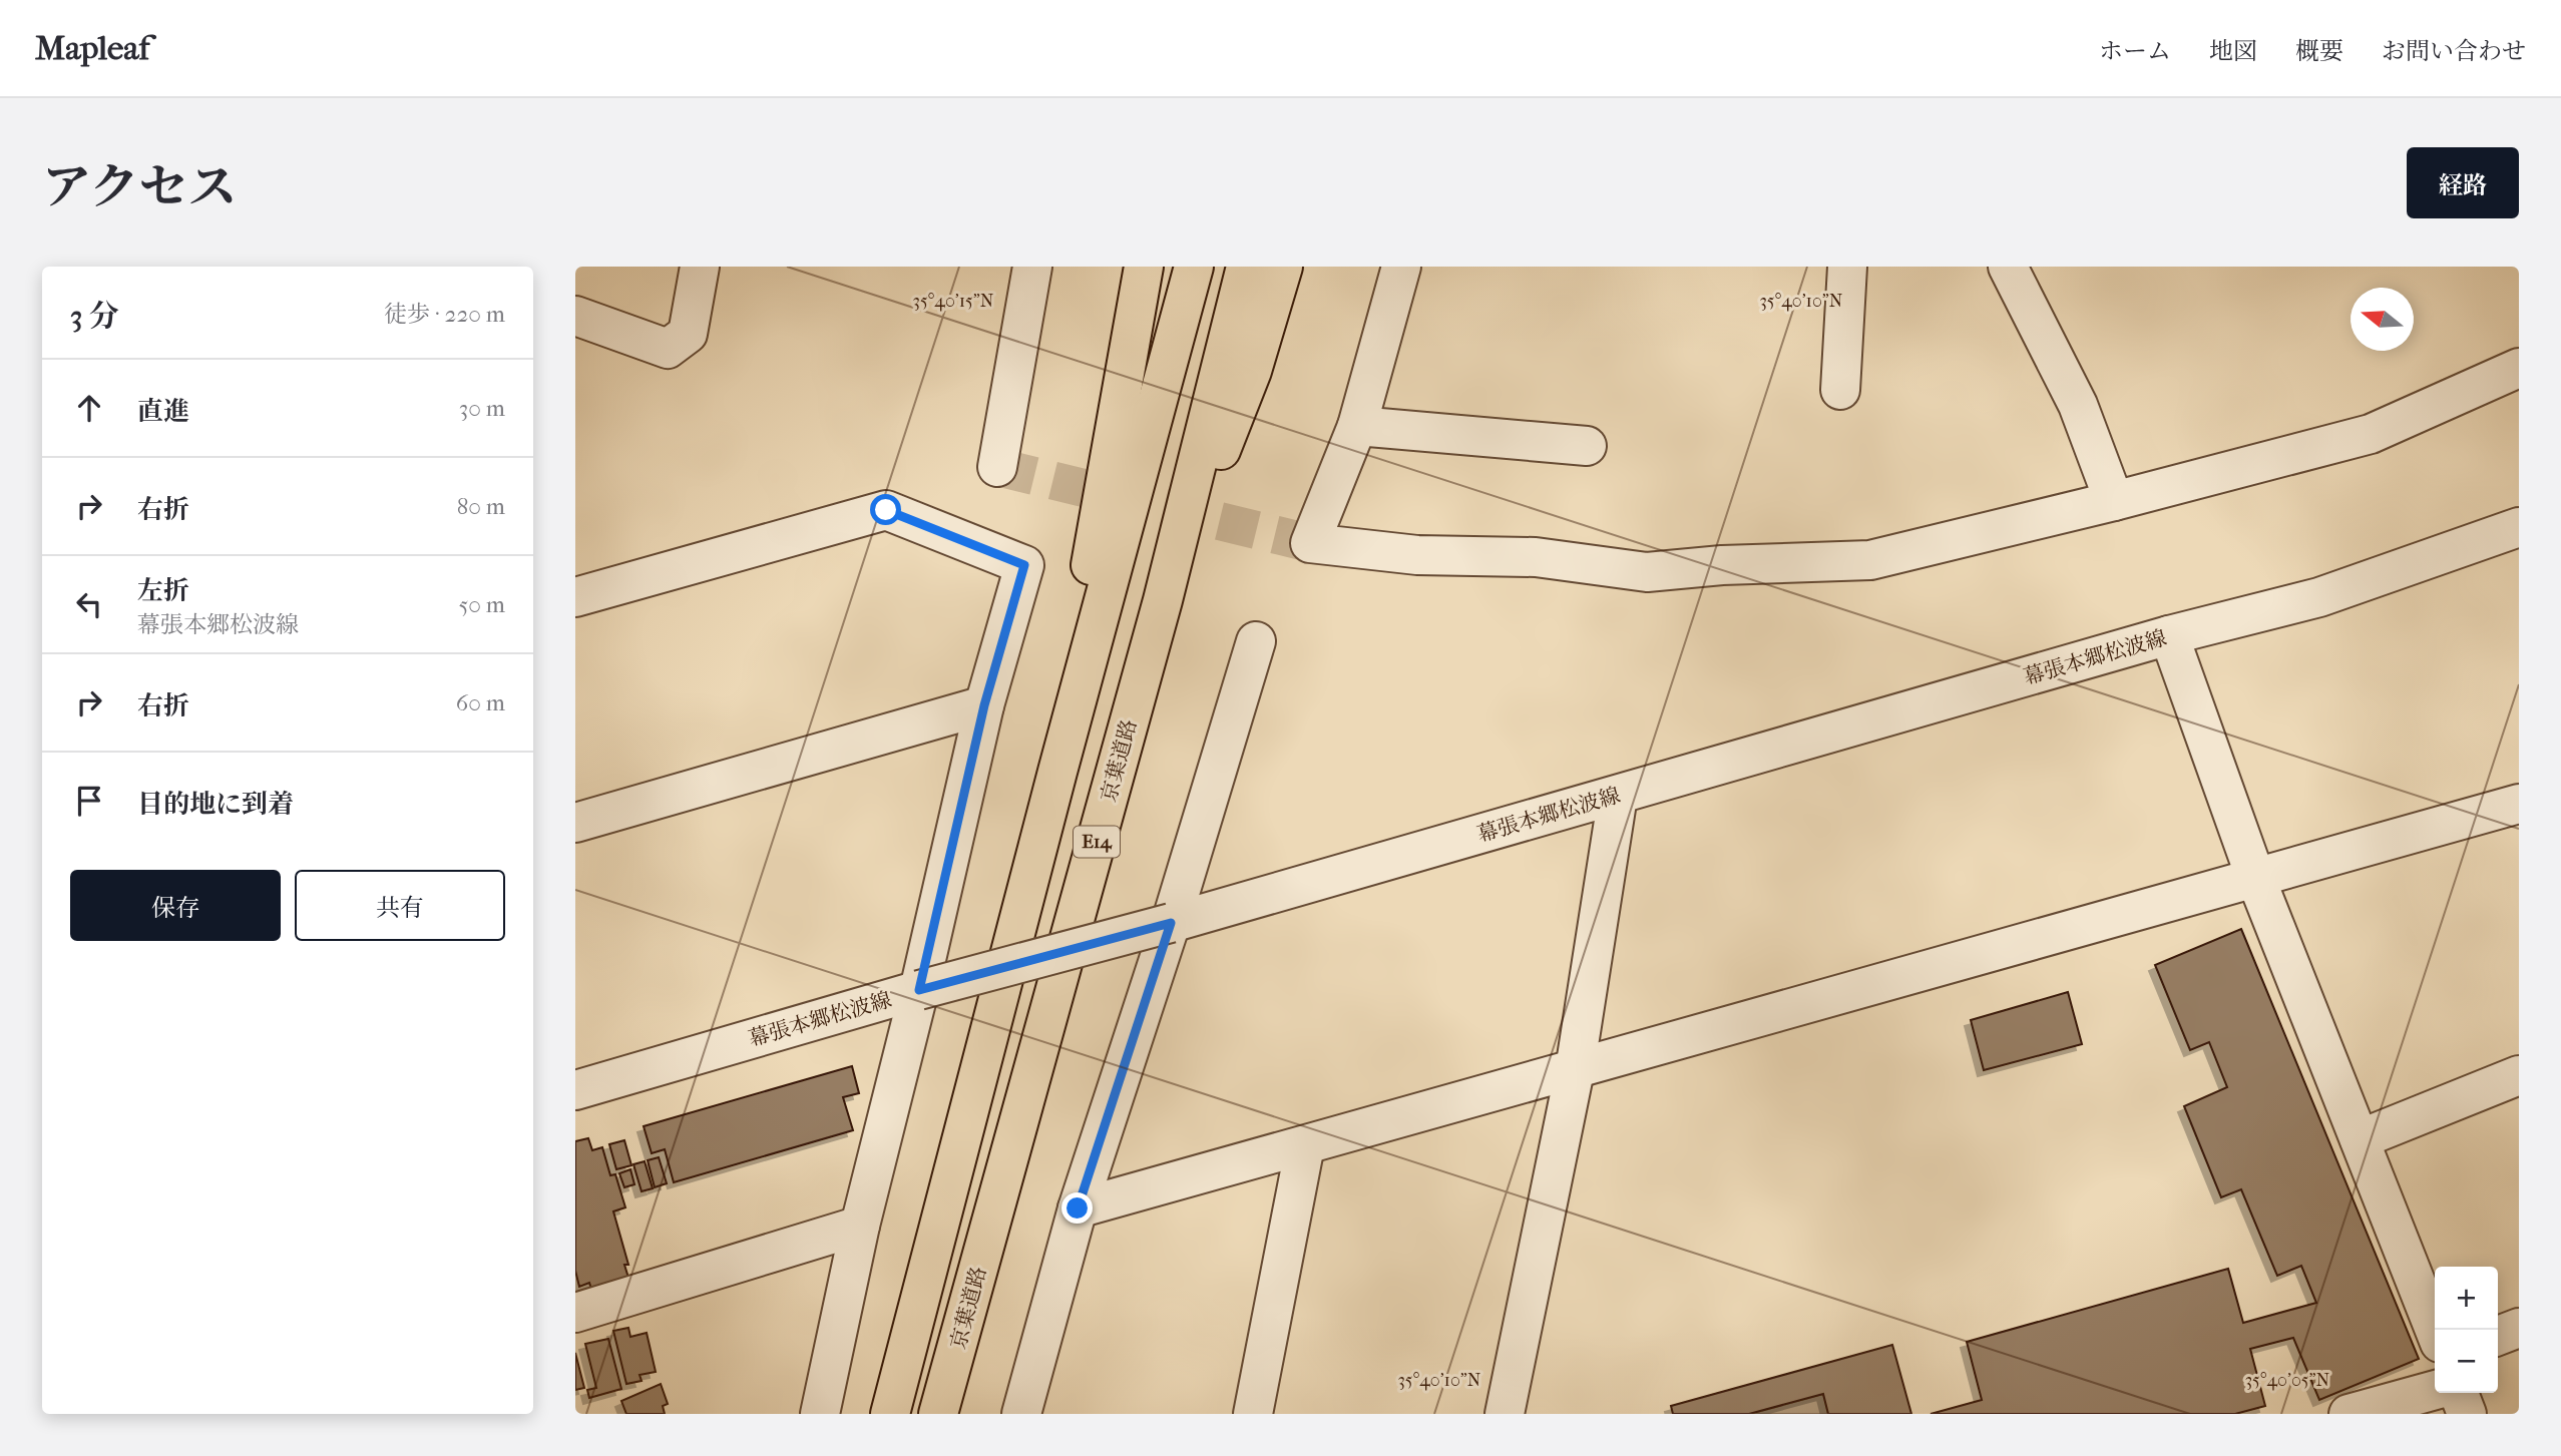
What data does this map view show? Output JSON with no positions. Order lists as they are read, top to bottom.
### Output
{
  "streets": {
    "highway": ["京葉道路", "E14"],
    "street": ["幕張本郷松波線"]
  },
  "north": "left",
  "page": {
    "header": "Mapleaf",
    "nav": [
      "ホーム",
      "地図",
      "概要",
      "お問い合わせ"
    ],
    "title": "アクセス",
    "buttons": [
      "経路",
      ["保存", "共有"]
    ],
    "heading": ["3 分", "徒歩 · 220 m"],
    "list": [
      ["直進", "30 m"],
      ["右折", "80 m"],
      ["左折", "幕張本郷松波線", "50 m"],
      ["右折", "60 m"],
      "目的地に到着"
    ],
    "map_buttons": ["+", "−"]
  },
  "coordinates": ["35°40'15\"N", "35°40'10\"N", "35°40'05\"N"]
}
